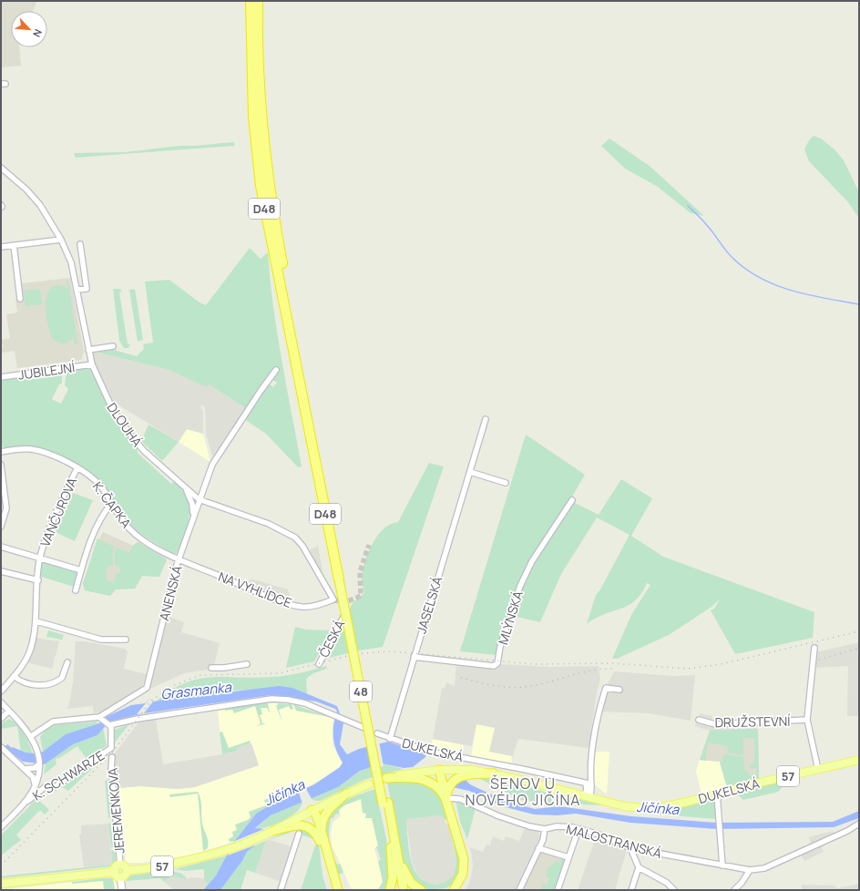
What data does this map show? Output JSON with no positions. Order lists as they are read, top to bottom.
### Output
{
  "streets": {
    "highway": ["D48", "48"],
    "main road": ["DUKELSKÁ", "57"],
    "street": [
      "JUBILEJNÍ",
      "DLOUHÁ",
      "K. ČAPKA",
      "VANČUROVA",
      "NA VYHLÍDCE",
      "ANENSKÁ",
      "JASELSKÁ",
      "MLÝNSKÁ",
      "ČESKÁ",
      "DRUŽSTEVNÍ",
      "K. SCHWARZE",
      "JEREMENKOVA",
      "MALOSTRANSKÁ"
    ]
  },
  "crossings": [
    ["D48", "48"],
    ["JUBILEJNÍ", "DLOUHÁ"],
    ["DLOUHÁ", "NA VYHLÍDCE"],
    ["DLOUHÁ", "ANENSKÁ"],
    ["K. ČAPKA", "VANČUROVA"],
    ["K. ČAPKA", "NA VYHLÍDCE"],
    ["K. ČAPKA", "ANENSKÁ"],
    ["NA VYHLÍDCE", "ANENSKÁ"],
    ["ANENSKÁ", "K. SCHWARZE"],
    ["JASELSKÁ", "MLÝNSKÁ"],
    ["JASELSKÁ", "DUKELSKÁ"],
    ["DRUŽSTEVNÍ", "DUKELSKÁ"],
    ["DUKELSKÁ", "57"],
    ["57", "JEREMENKOVA"]
  ],
  "districts": ["ŠENOV U NOVÉHO JIČÍNA"],
  "water": ["Grasmanka", "Jičínka"],
  "north": "bottom right"
}
